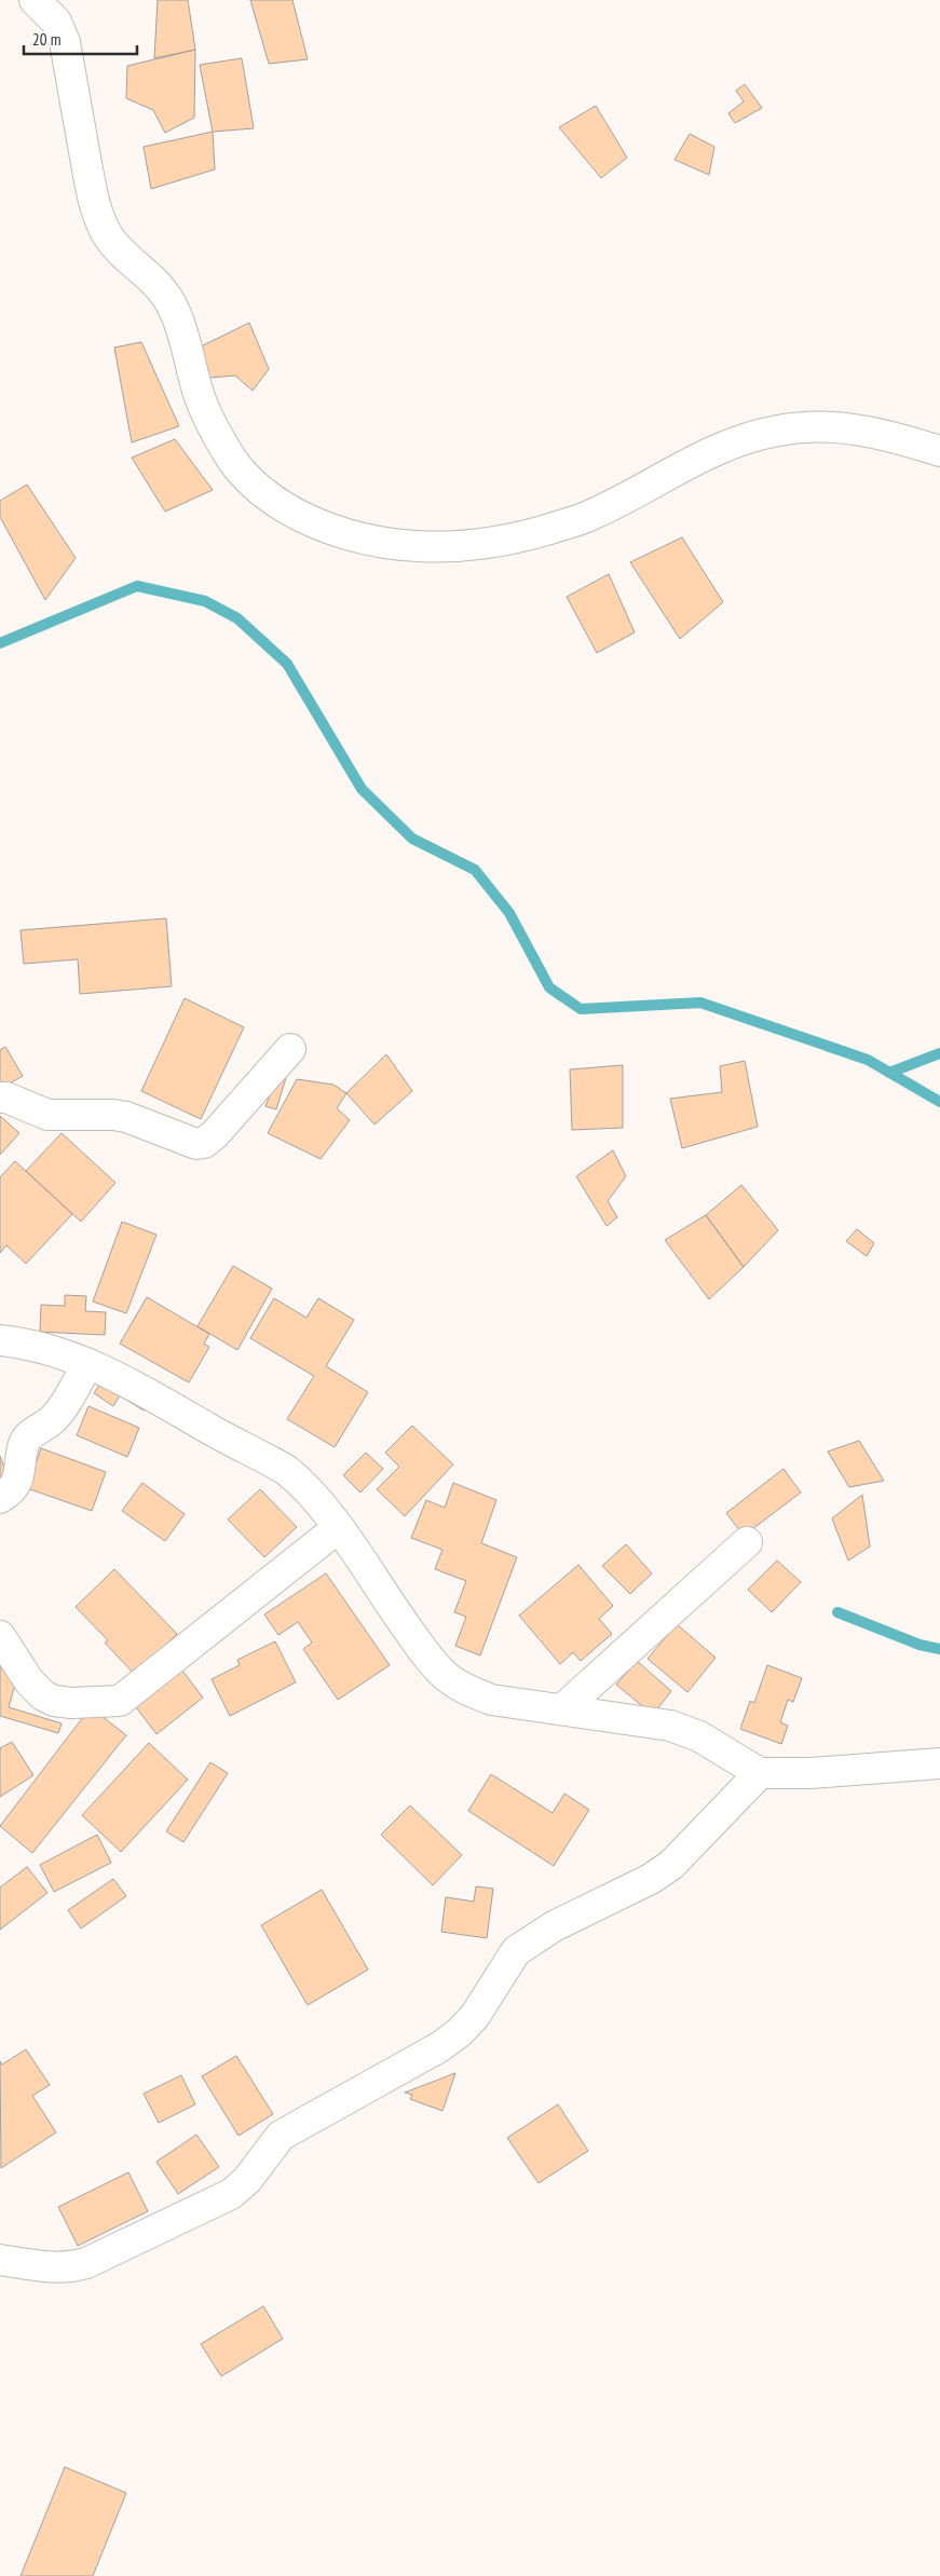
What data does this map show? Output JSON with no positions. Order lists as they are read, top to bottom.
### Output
{
  "scale_bar": "20 m"
}
